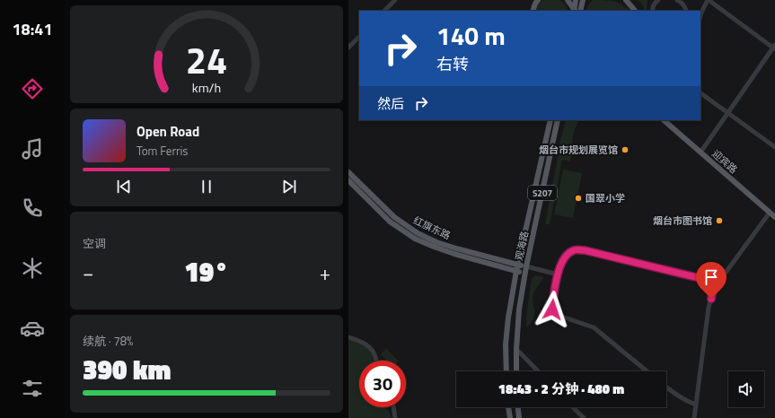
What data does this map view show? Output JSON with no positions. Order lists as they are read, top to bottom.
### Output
{
  "streets": {
    "main road": [
      "迎宾路",
      "S207",
      "红旗东路",
      "观海路"
    ]
  },
  "crossings": [
    ["S207", "红旗东路"],
    ["S207", "观海路"],
    ["红旗东路", "观海路"]
  ],
  "places": ["烟台市规划展览馆", "国翠小学", "烟台市图书馆"],
  "page": {
    "tabs": "18:41",
    "turn": ["140 m", "右转"],
    "then": "然后",
    "song": ["Open Road", "Tom Ferris"],
    "tile": [
      "空调",
      ["续航 · 78%", "390 km"]
    ],
    "heat": ["−", "19°", "+"],
    "limit": "30",
    "trip": "18:43 · 2 分钟 · 480 m",
    "gauge": ["24", "km/h"]
  }
}
